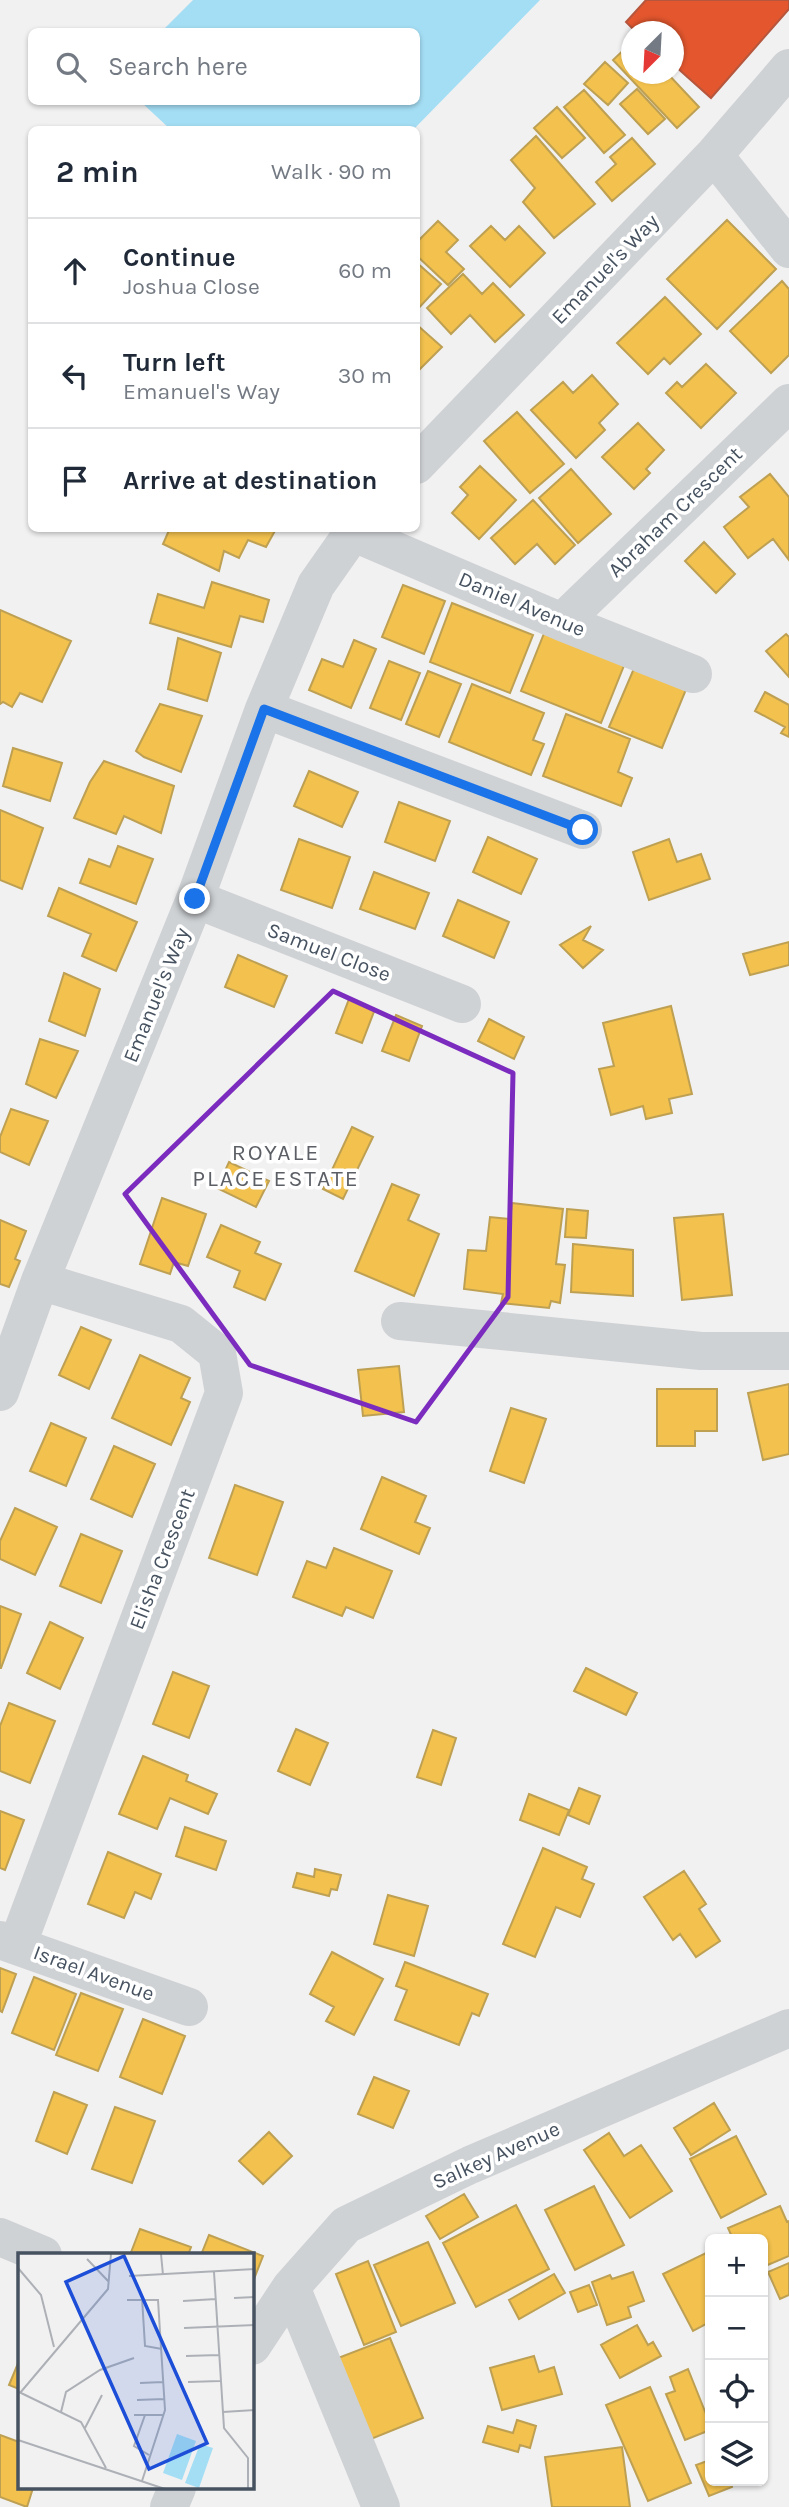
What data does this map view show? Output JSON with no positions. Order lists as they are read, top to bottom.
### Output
{
  "streets": {
    "street": [
      "Emanuel's Way",
      "Abraham Crescent",
      "Daniel Avenue",
      "Samuel Close",
      "Elisha Crescent",
      "Israel Avenue",
      "Salkey Avenue"
    ]
  },
  "crossings": [
    ["Emanuel's Way", "Samuel Close"],
    ["Emanuel's Way", "Elisha Crescent"],
    ["Abraham Crescent", "Daniel Avenue"],
    ["Elisha Crescent", "Israel Avenue"]
  ],
  "districts": ["ROYALE PLACE ESTATE"],
  "north": "bottom left",
  "page": {
    "search": "Search here",
    "heading": ["2 min", "Walk · 90 m"],
    "list": [
      ["Continue", "Joshua Close", "60 m"],
      ["Turn left", "Emanuel's Way", "30 m"],
      "Arrive at destination"
    ],
    "map_buttons": ["+", "−"]
  }
}
